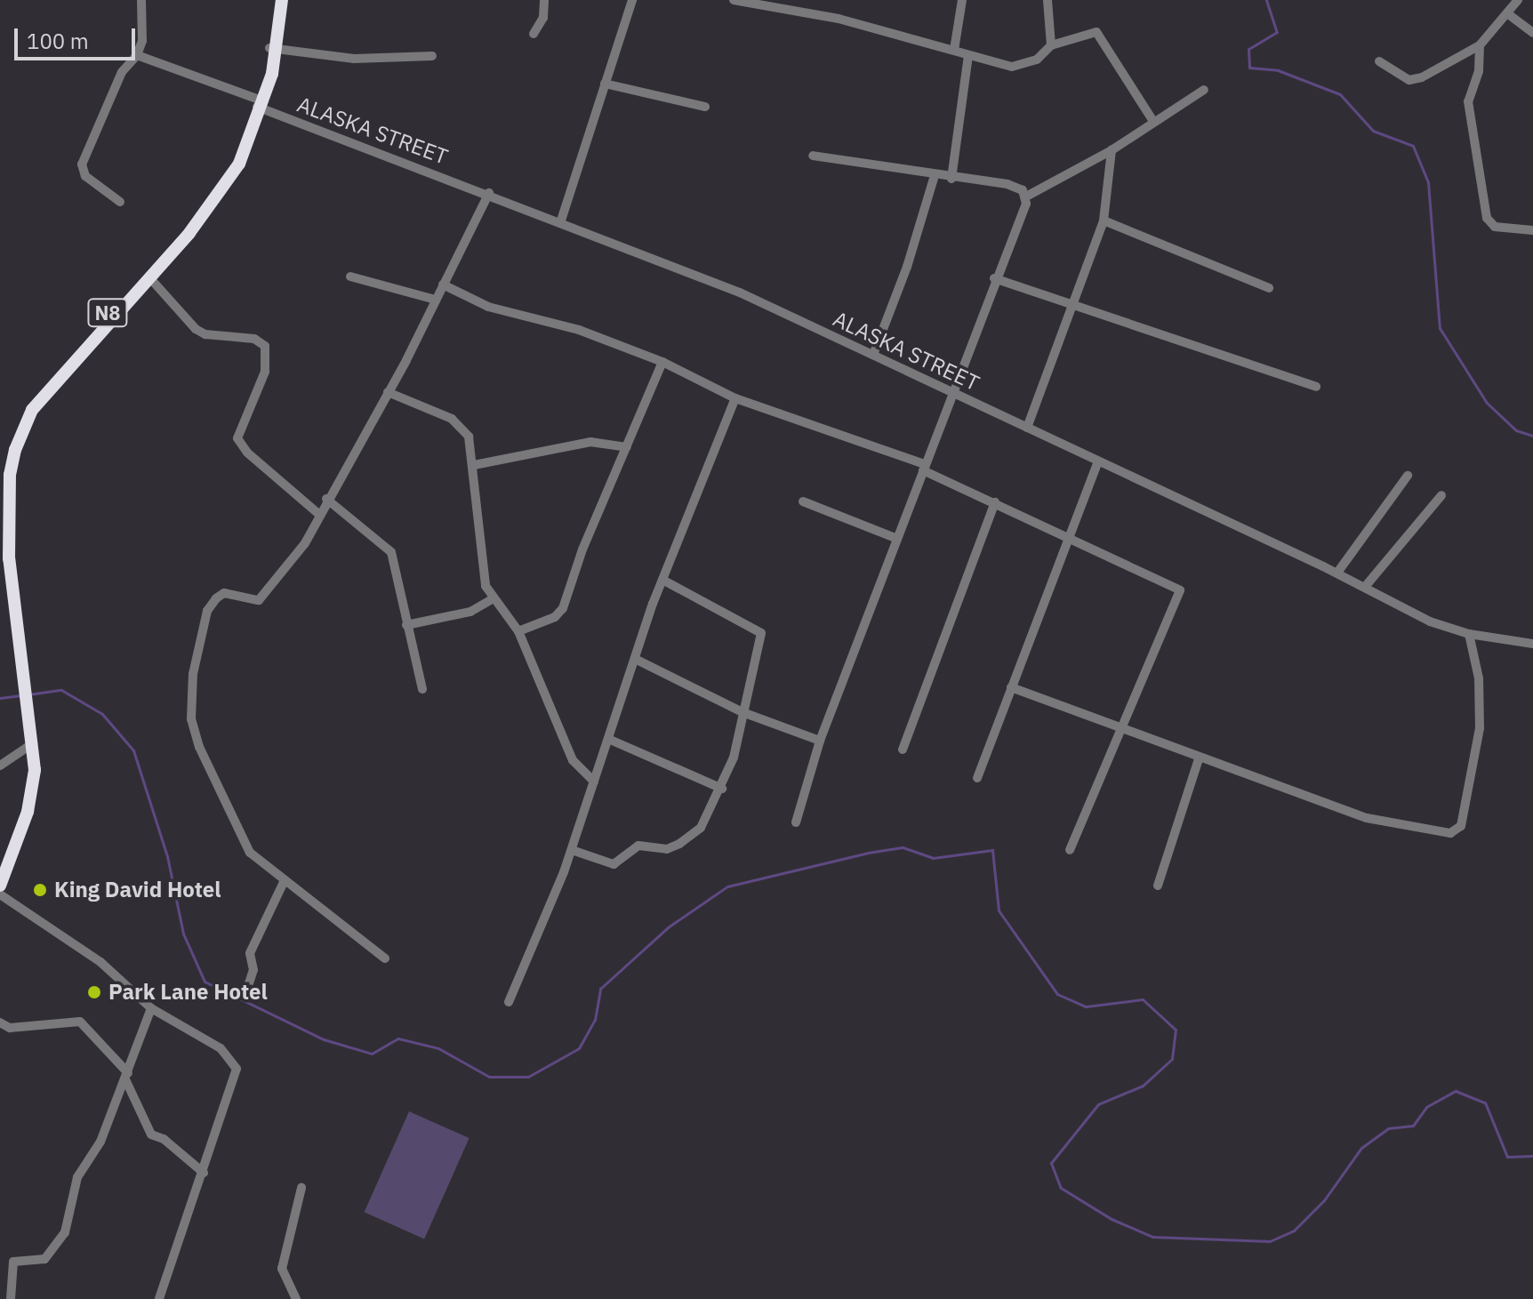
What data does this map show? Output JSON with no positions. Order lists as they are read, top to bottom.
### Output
{
  "streets": {
    "highway": ["N8"],
    "street": ["ALASKA STREET"]
  },
  "crossings": [
    ["ALASKA STREET", "N8"]
  ],
  "places": ["King David Hotel", "Park Lane Hotel"],
  "scale_bar": "100 m"
}
